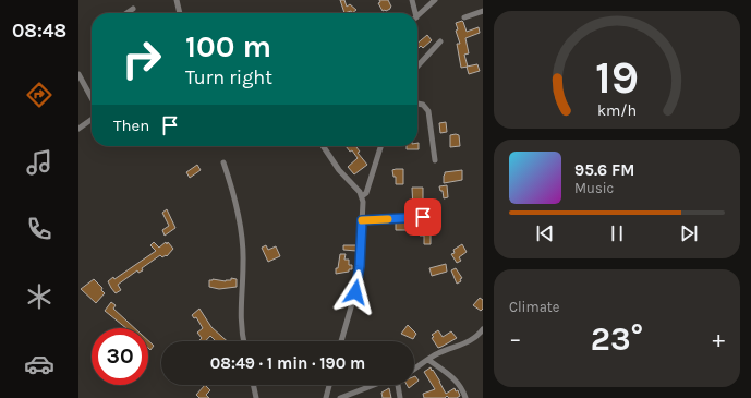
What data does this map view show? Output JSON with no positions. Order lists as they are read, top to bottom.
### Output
{
  "page": {
    "tabs": "08:48",
    "turn": ["100 m", "Turn right"],
    "then": "Then",
    "song": ["95.6 FM", "Music"],
    "tile": "Climate",
    "heat": ["−", "23°", "+"],
    "limit": "30",
    "trip": "08:49 · 1 min · 190 m",
    "gauge": ["19", "km/h"]
  }
}
